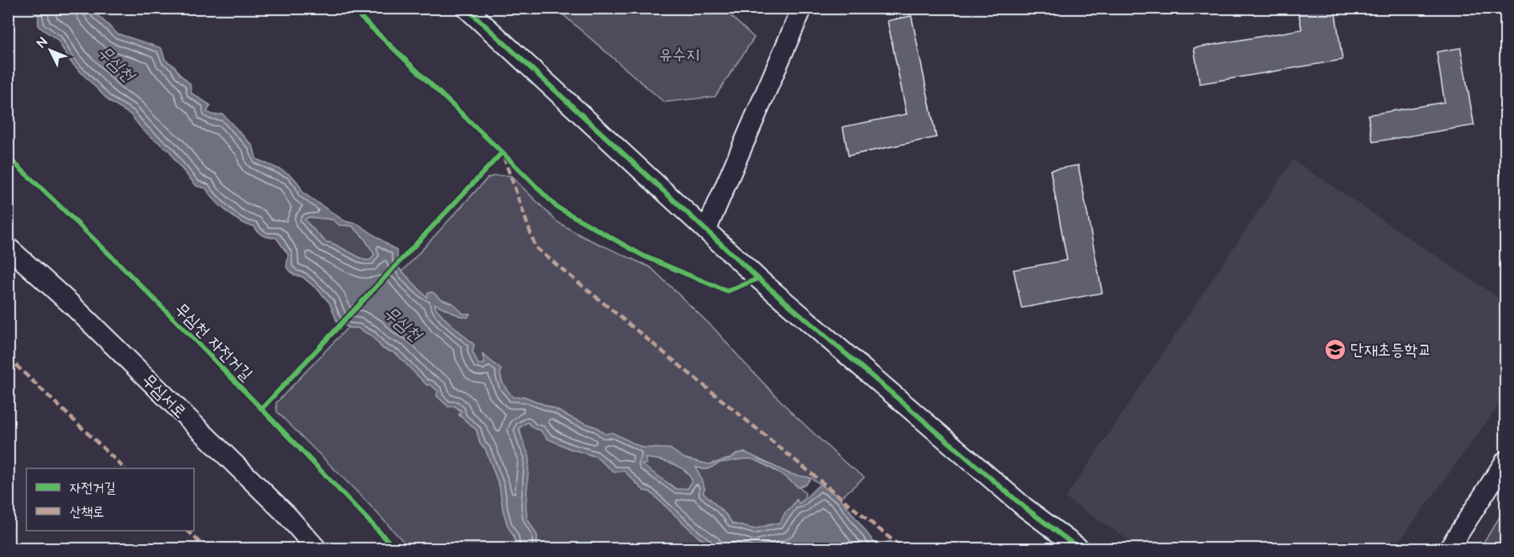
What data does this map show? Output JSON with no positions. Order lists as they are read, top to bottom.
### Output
{
  "streets": {
    "street": ["무심서로"],
    "cycle path": ["무심천 자전거길"]
  },
  "water": ["무심천"],
  "parks": ["유수지"],
  "places": {
    "school or university": ["단재초등학교"]
  },
  "legend": ["자전거길", "산책로"],
  "north": "top left"
}
